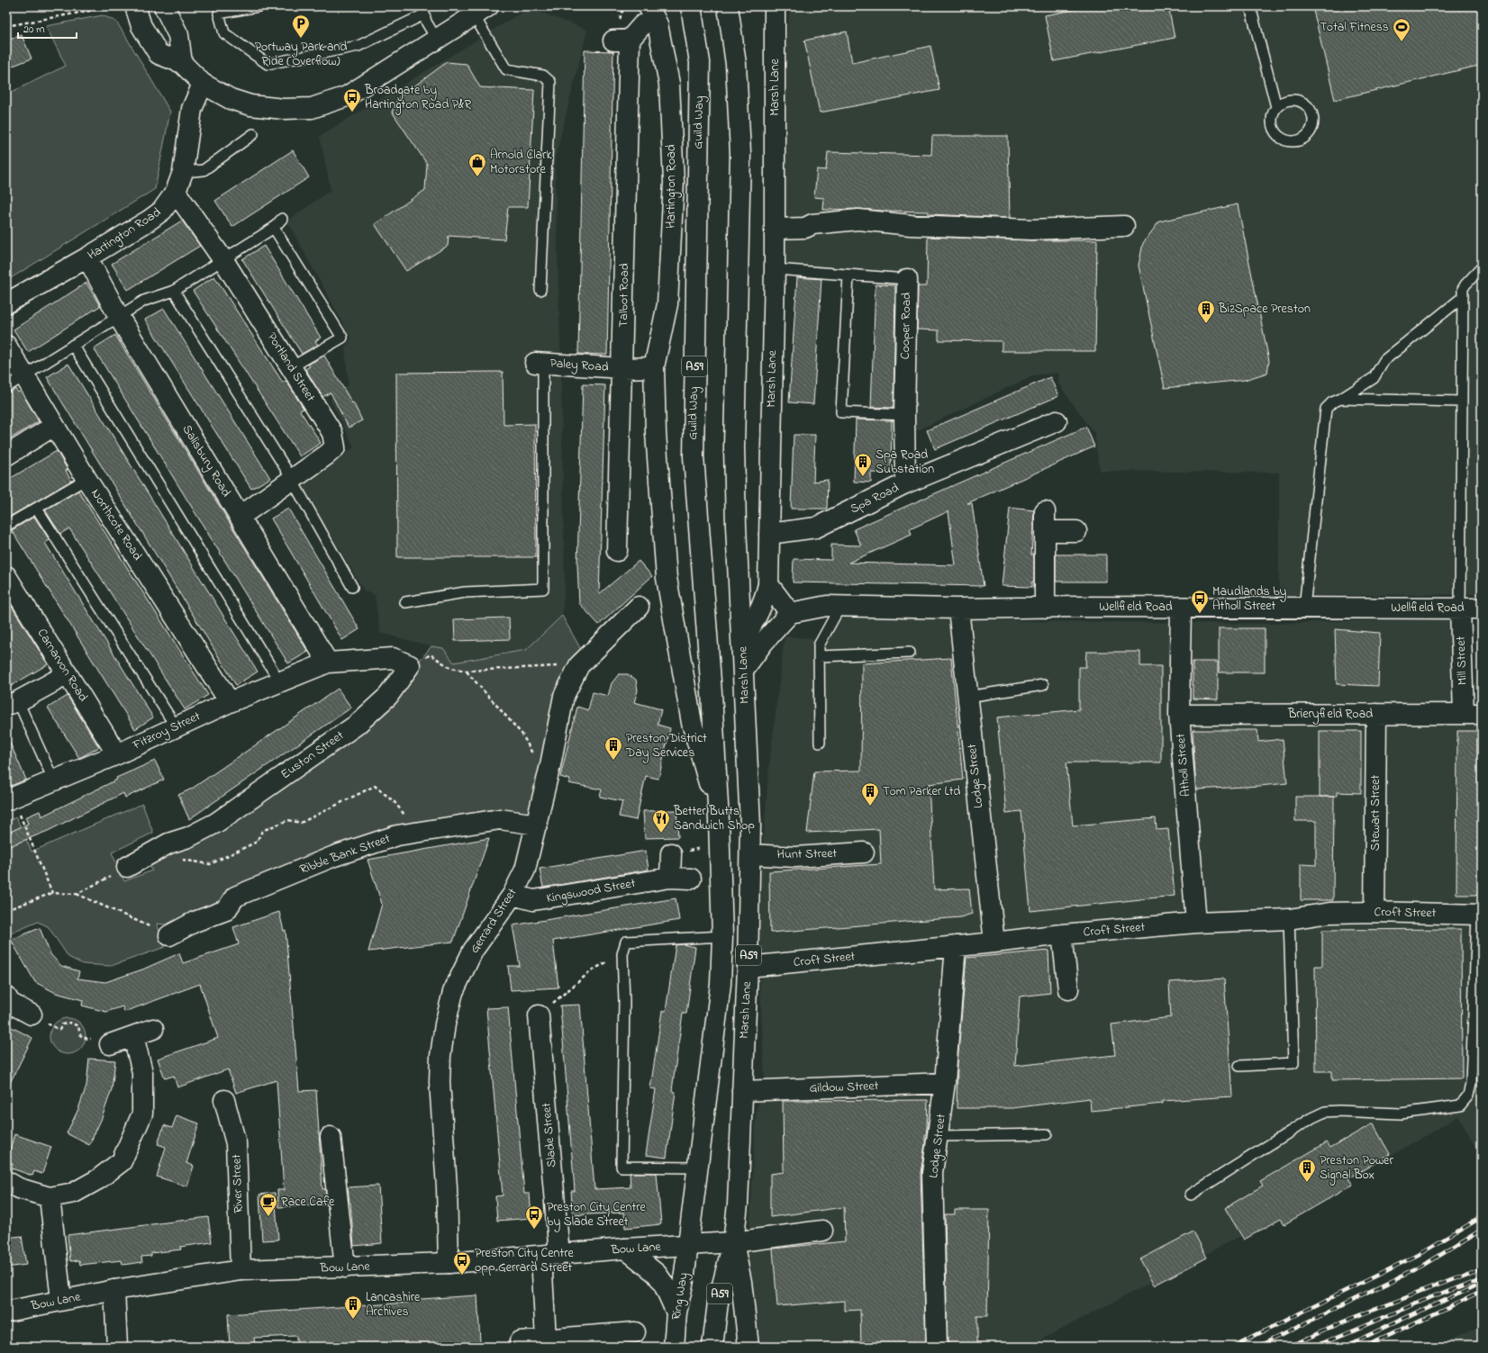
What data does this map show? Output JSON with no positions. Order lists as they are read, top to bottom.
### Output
{
  "streets": {
    "main road": [
      "Marsh Lane",
      "Guild Way",
      "Hartington Road",
      "Talbot Road",
      "Cooper Road",
      "Paley Road",
      "A59",
      "Portland Street",
      "Salisbury Road",
      "Spa Road",
      "Northcote Road",
      "Wellfield Road",
      "Mill Street",
      "Carnarvon Road",
      "Brieryfield Road",
      "Fitzroy Street",
      "Euston Street",
      "Atholl Street",
      "Lodge Street",
      "Stewart Street",
      "Ribble Bank Street",
      "Hunt Street",
      "Kingswood Street",
      "Croft Street",
      "Gerrard Street",
      "Gildow Street",
      "Slade Street",
      "River Street",
      "Bow Lane",
      "Ring Way"
    ]
  },
  "crossings": [
    ["Marsh Lane", "Cooper Road"],
    ["Marsh Lane", "A59"],
    ["Marsh Lane", "Spa Road"],
    ["Marsh Lane", "Hunt Street"],
    ["Marsh Lane", "Croft Street"],
    ["Marsh Lane", "Gildow Street"],
    ["Guild Way", "Hartington Road"],
    ["Guild Way", "A59"],
    ["Hartington Road", "Paley Road"],
    ["Hartington Road", "A59"],
    ["Hartington Road", "Portland Street"],
    ["Hartington Road", "Salisbury Road"],
    ["Talbot Road", "Paley Road"],
    ["Cooper Road", "Spa Road"],
    ["A59", "Bow Lane"],
    ["A59", "Ring Way"],
    ["Portland Street", "Salisbury Road"],
    ["Salisbury Road", "Fitzroy Street"],
    ["Northcote Road", "Fitzroy Street"],
    ["Wellfield Road", "Mill Street"],
    ["Wellfield Road", "Atholl Street"],
    ["Wellfield Road", "Lodge Street"],
    ["Mill Street", "Brieryfield Road"],
    ["Carnarvon Road", "Fitzroy Street"],
    ["Brieryfield Road", "Atholl Street"],
    ["Brieryfield Road", "Stewart Street"],
    ["Atholl Street", "Croft Street"],
    ["Lodge Street", "Croft Street"],
    ["Lodge Street", "Gildow Street"],
    ["Stewart Street", "Croft Street"],
    ["Ribble Bank Street", "Gerrard Street"],
    ["Kingswood Street", "Gerrard Street"],
    ["Gerrard Street", "Bow Lane"],
    ["Slade Street", "Bow Lane"],
    ["River Street", "Bow Lane"],
    ["Bow Lane", "Ring Way"]
  ],
  "places": {
    "parking": ["Portway Park and Ride (Overflow)"],
    "sports": ["Total Fitness"],
    "bus stop": [
      "Broadgate by Hartington Road P&R",
      "Maudlands by Atholl Street",
      "Preston City Centre by Slade Street",
      "Preston City Centre opp Gerrard Street"
    ],
    "shop": ["Arnold Clark Motorstore"],
    "building": [
      "BizSpace Preston",
      "Spa Road Substation",
      "Preston District Day Services",
      "Tom Parker Ltd",
      "Preston Power Signal Box",
      "Lancashire Archives"
    ],
    "restaurant": ["Better Butts Sandwich Shop"],
    "cafe": ["Race Cafe"]
  },
  "scale_bar": "20 m"
}
